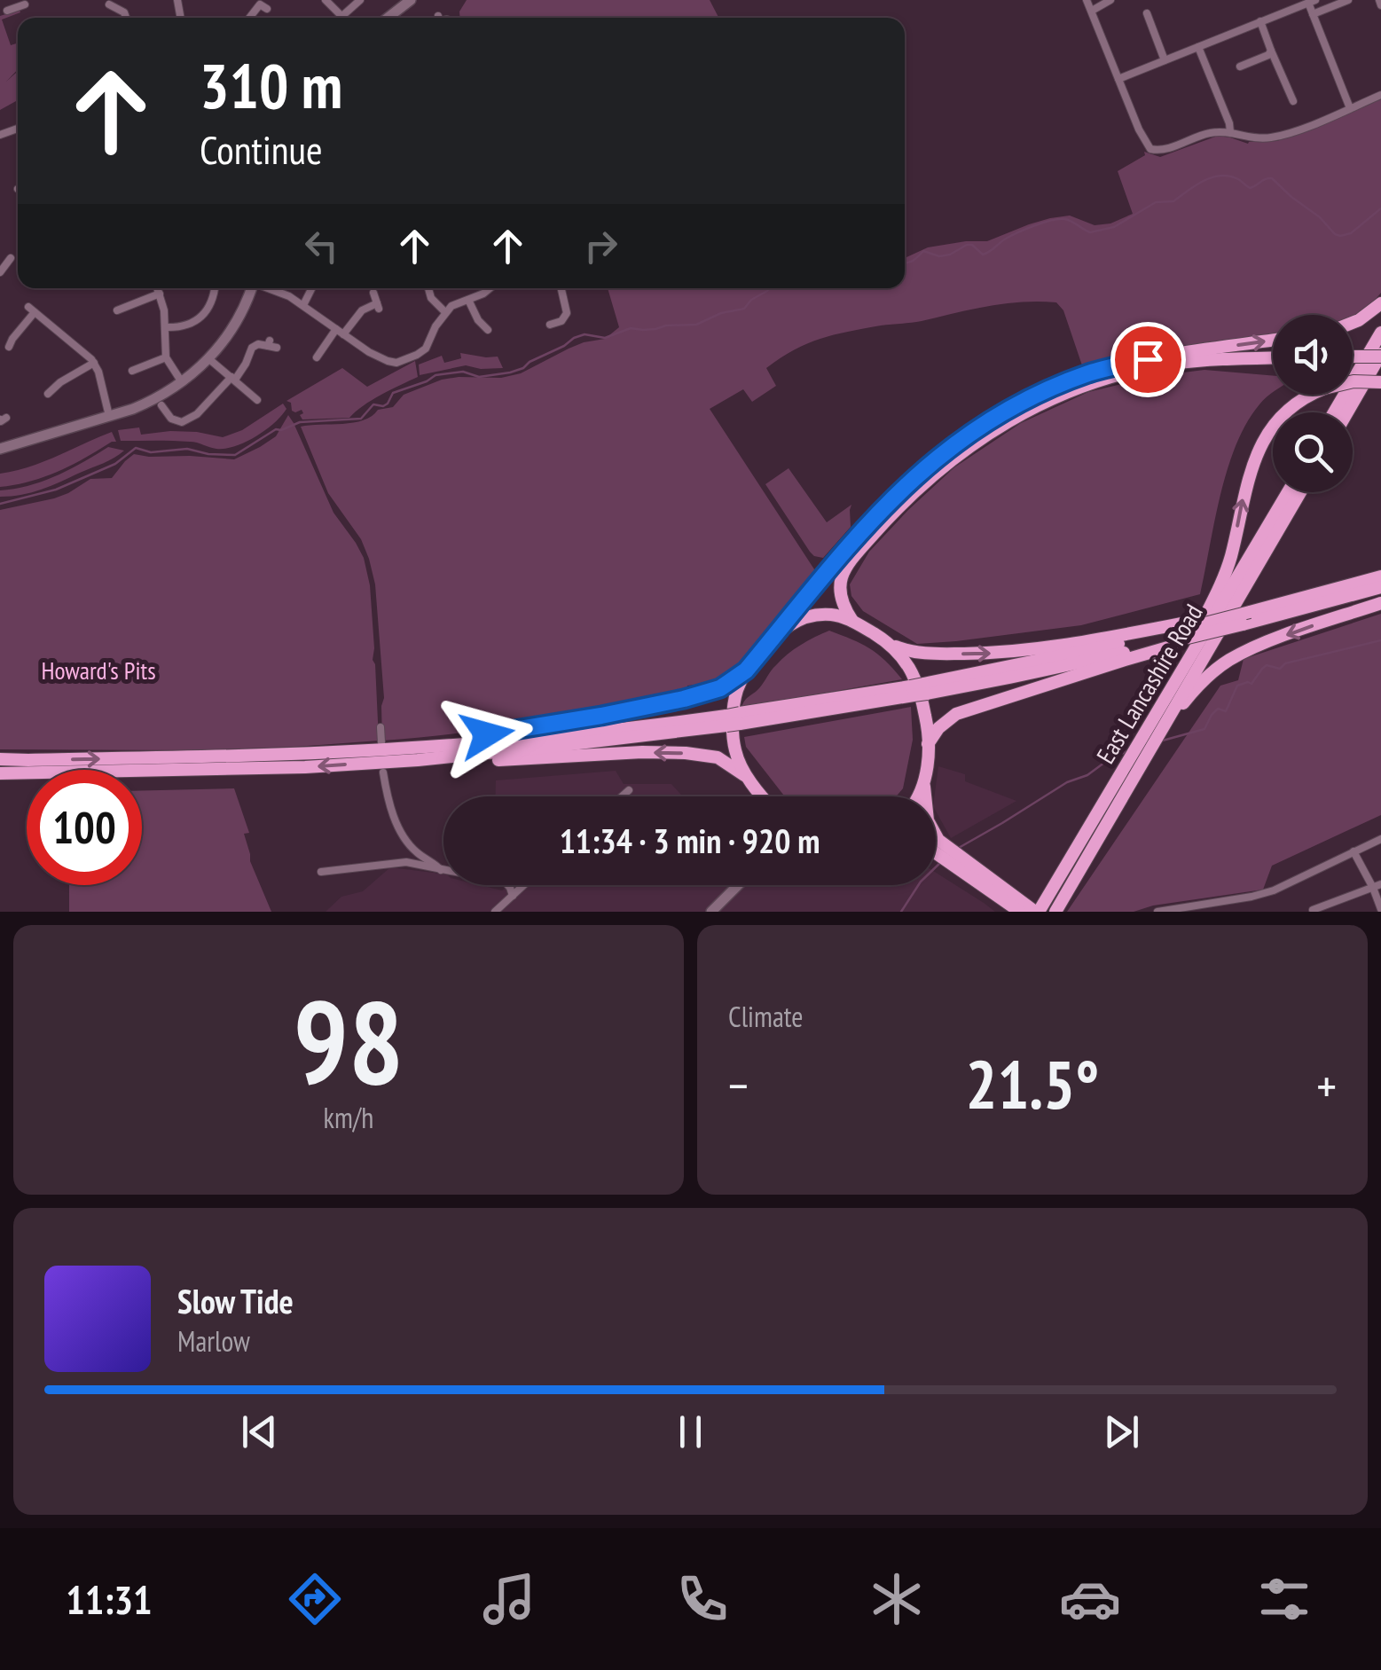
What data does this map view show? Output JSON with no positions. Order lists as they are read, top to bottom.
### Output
{
  "streets": {
    "highway": ["East Lancashire Road"]
  },
  "parks": ["Howard's Pits"],
  "page": {
    "turn": ["310 m", "Continue"],
    "limit": "100",
    "trip": "11:34 · 3 min · 920 m",
    "tile": [
      ["98", "km/h"],
      "Climate"
    ],
    "heat": ["−", "21.5°", "+"],
    "song": ["Slow Tide", "Marlow"],
    "tabs": "11:31"
  }
}
